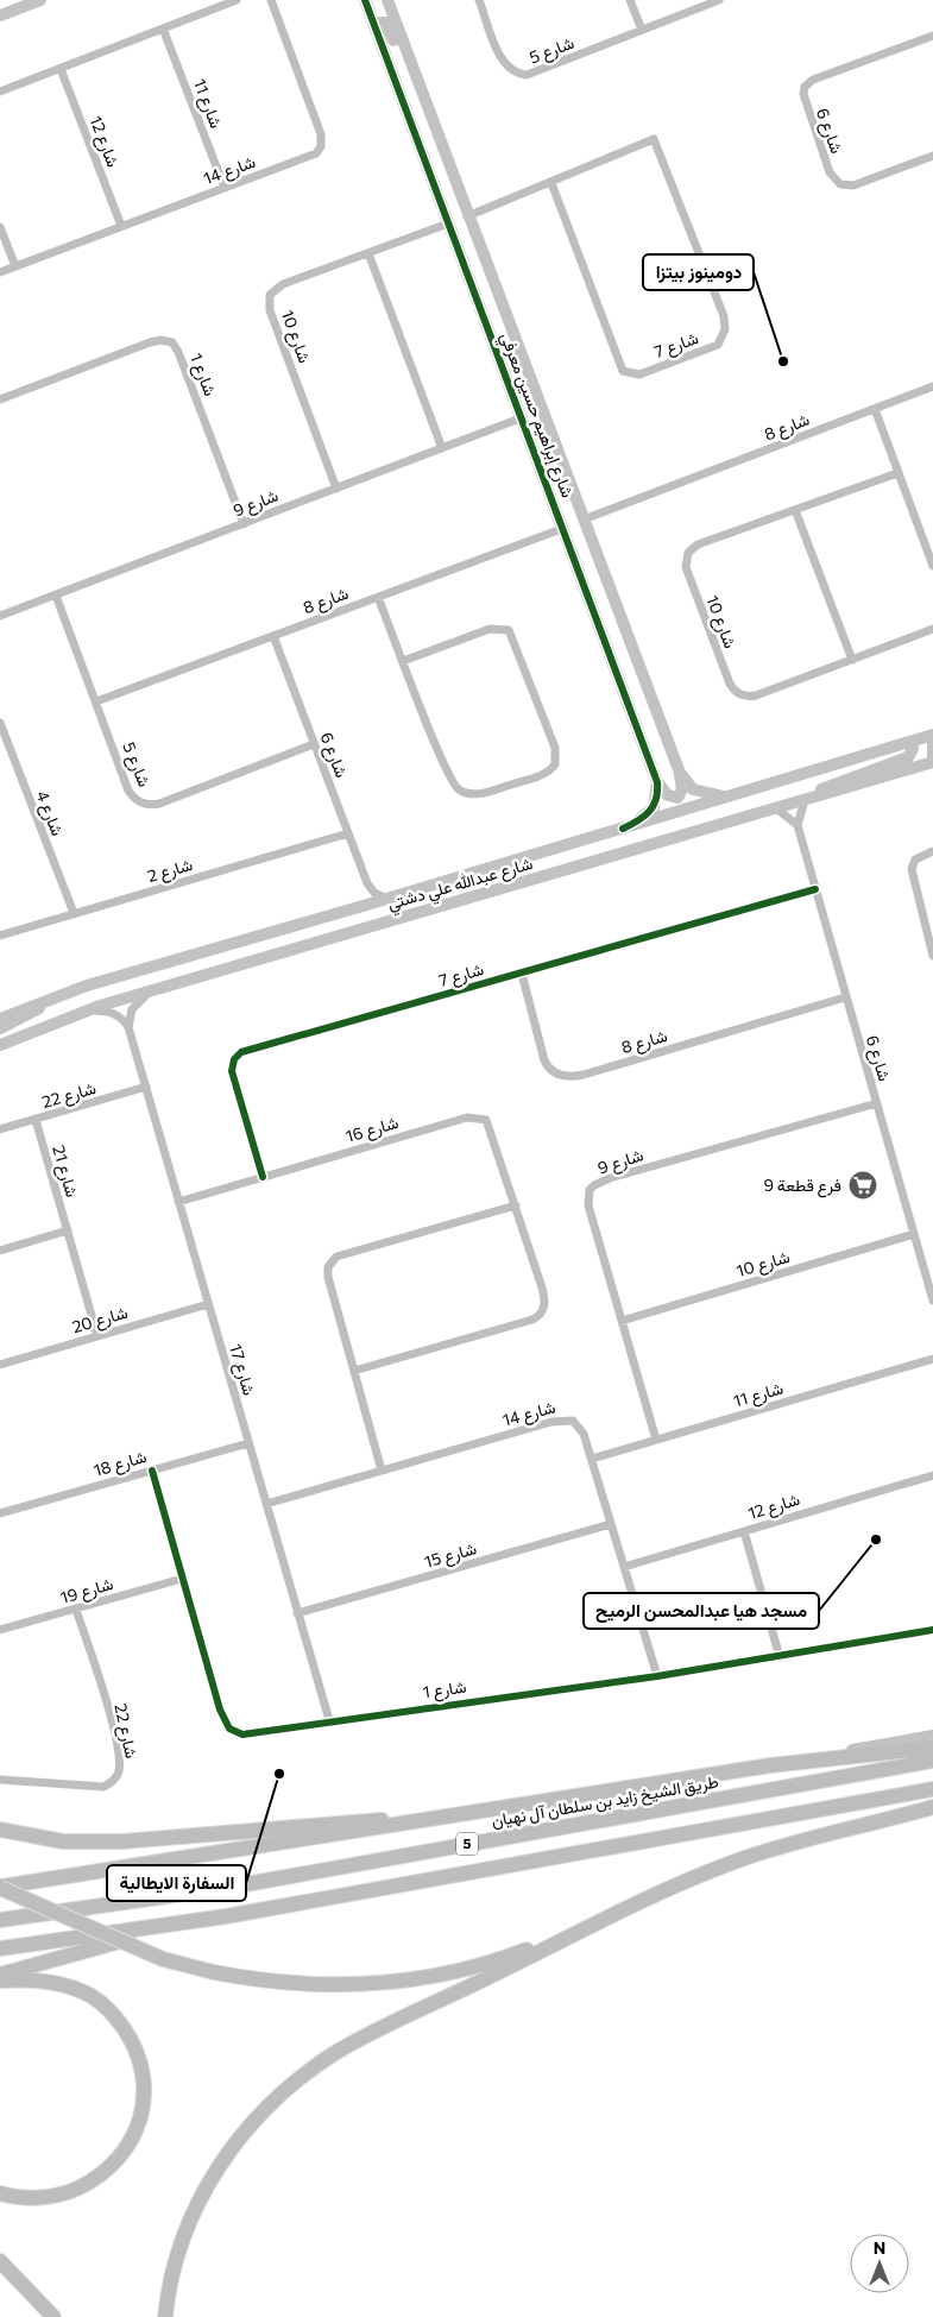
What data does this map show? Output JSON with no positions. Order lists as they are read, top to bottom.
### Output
{
  "streets": {
    "highway": ["طريق الشيخ زايد بن سلطان آل نهيان", "5"],
    "main road": ["شارع إبراهيم حسين معرفي", "شارع عبدالله علي دشتي"],
    "street": [
      "شارع 5",
      "شارع 11",
      "شارع 6",
      "شارع 12",
      "شارع 14",
      "شارع 10",
      "شارع 7",
      "شارع 1",
      "شارع 8",
      "شارع 9",
      "شارع 4",
      "شارع 2",
      "شارع 22",
      "شارع 16",
      "شارع 21",
      "شارع 20",
      "شارع 17",
      "شارع 18",
      "شارع 15",
      "شارع 19"
    ]
  },
  "crossings": [
    ["شارع 5", "شارع 6"],
    ["شارع 5", "شارع 8"],
    ["شارع 5", "شارع 9"],
    ["شارع 11", "شارع 14"],
    ["شارع 11", "شارع 9"],
    ["شارع 6", "شارع 10"],
    ["شارع 6", "شارع 7"],
    ["شارع 6", "شارع 8"],
    ["شارع 6", "شارع 9"],
    ["شارع 6", "شارع 2"],
    ["شارع 12", "شارع 14"],
    ["شارع 14", "شارع 1"],
    ["شارع 14", "شارع 17"],
    ["شارع 14", "شارع 15"],
    ["شارع 10", "شارع إبراهيم حسين معرفي"],
    ["شارع 10", "شارع 9"],
    ["شارع 7", "شارع إبراهيم حسين معرفي"],
    ["شارع 7", "شارع 8"],
    ["شارع 7", "شارع 16"],
    ["شارع 1", "شارع 9"],
    ["شارع 1", "شارع 17"],
    ["شارع 1", "شارع 18"],
    ["شارع 1", "شارع 19"],
    ["شارع إبراهيم حسين معرفي", "شارع 8"],
    ["شارع إبراهيم حسين معرفي", "شارع 9"],
    ["شارع إبراهيم حسين معرفي", "شارع عبدالله علي دشتي"],
    ["شارع 4", "شارع 2"],
    ["شارع 22", "شارع 21"],
    ["شارع 22", "شارع 17"],
    ["شارع 22", "شارع 19"],
    ["شارع 16", "شارع 17"],
    ["شارع 21", "شارع 20"],
    ["شارع 20", "شارع 17"],
    ["شارع 17", "شارع 18"],
    ["شارع 17", "شارع 15"]
  ],
  "places": {
    "other": ["دومينوز بيتزا", "مسجد هيا عبدالمحسن الرميح", "السفارة الايطالية"],
    "supermarket": ["فرع قطعة 9"]
  },
  "north": "top"
}
